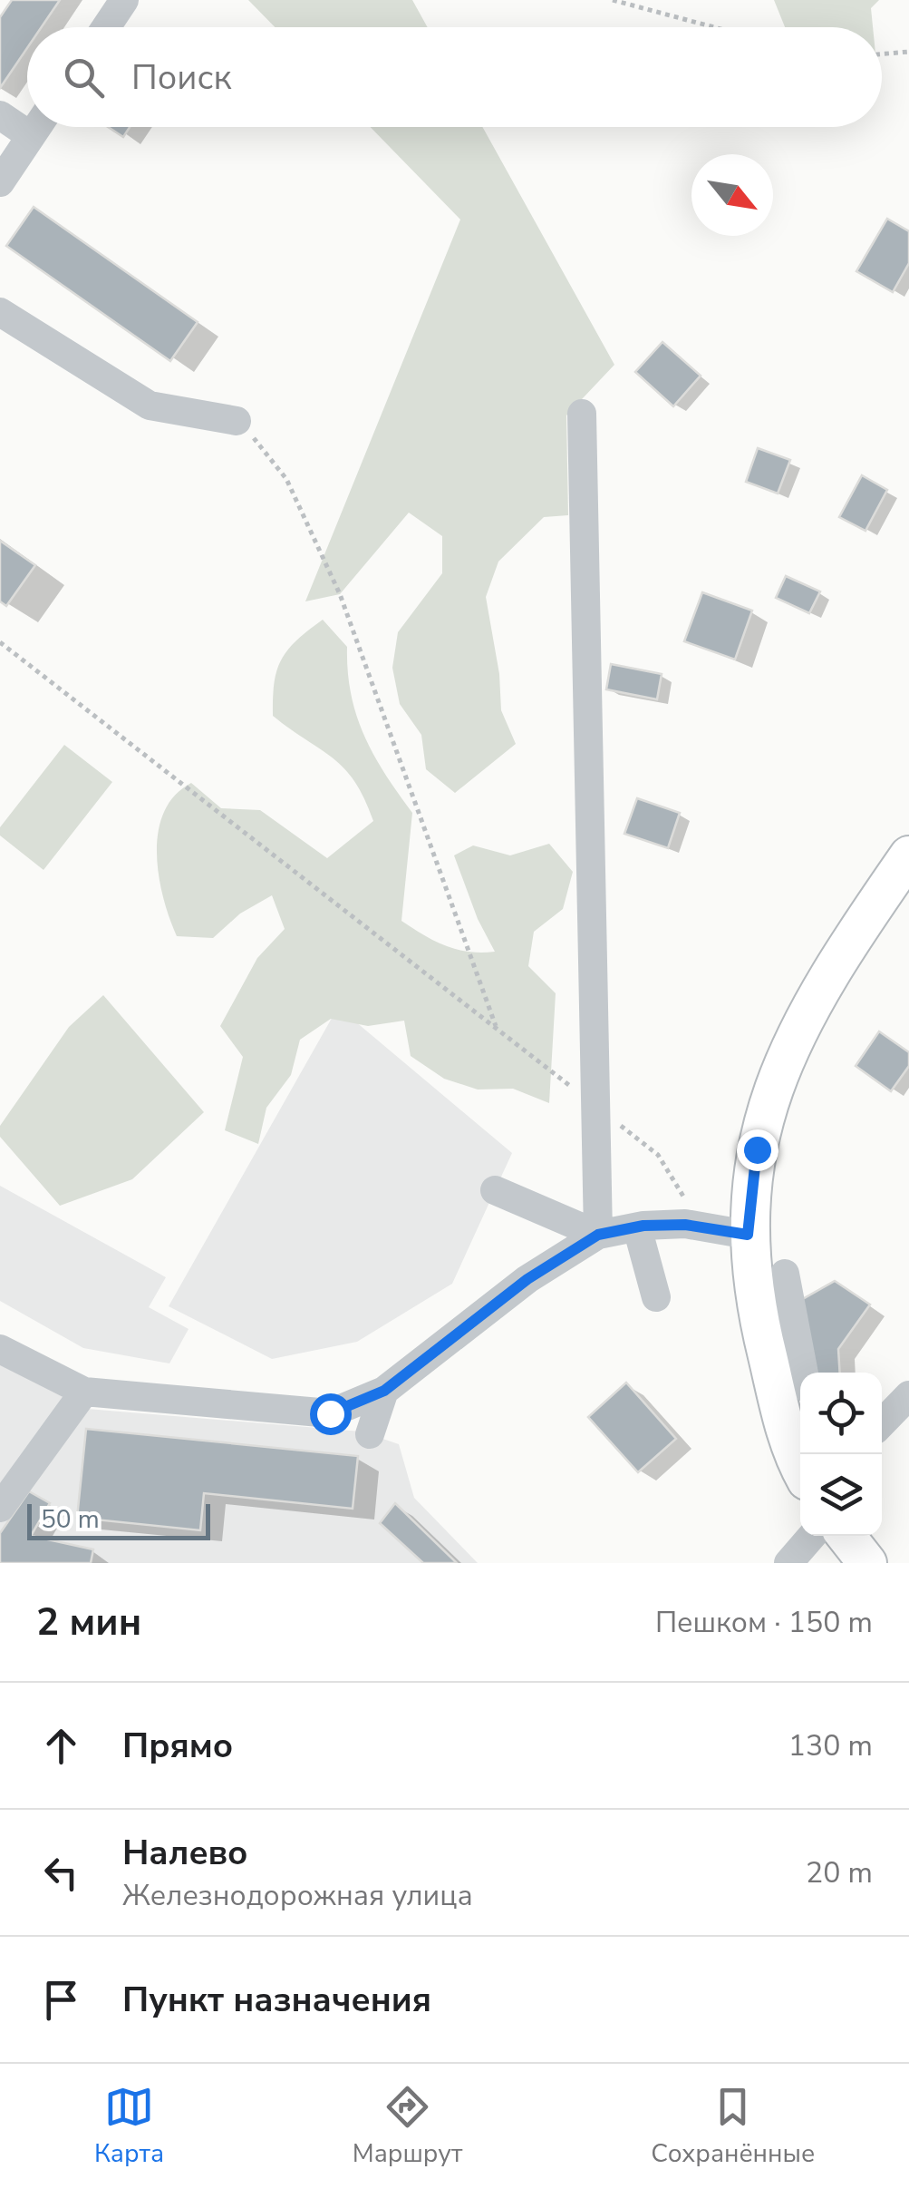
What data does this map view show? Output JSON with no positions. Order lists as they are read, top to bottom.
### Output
{
  "scale_bar": "50 m",
  "north": "bottom right",
  "page": {
    "search": "Поиск",
    "scale": "50 m",
    "heading": ["2 мин", "Пешком · 150 m"],
    "list": [
      ["Прямо", "130 m"],
      ["Налево", "Железнодорожная улица", "20 m"],
      "Пункт назначения"
    ],
    "nav": ["Карта", "Маршрут", "Сохранённые"]
  }
}
